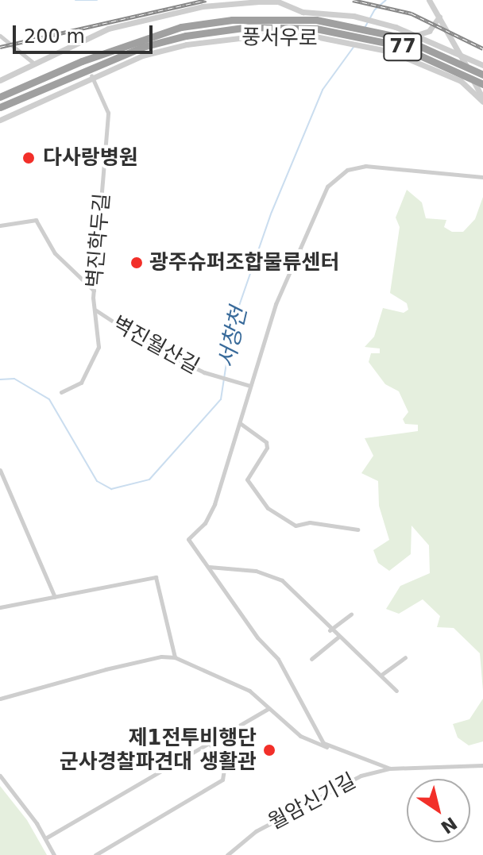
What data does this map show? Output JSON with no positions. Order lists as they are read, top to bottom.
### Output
{
  "streets": {
    "highway": ["77"],
    "street": [
      "풍서우로",
      "벽진학두길",
      "벽진월산길",
      "월암신기길"
    ]
  },
  "crossings": [
    ["풍서우로", "벽진학두길"],
    ["벽진학두길", "벽진월산길"]
  ],
  "water": ["서창천"],
  "places": ["다사랑병원", "광주슈퍼조합물류센터", "제1전투비행단 군사경찰파견대 생활관"],
  "scale_bar": "200 m",
  "north": "bottom right"
}
